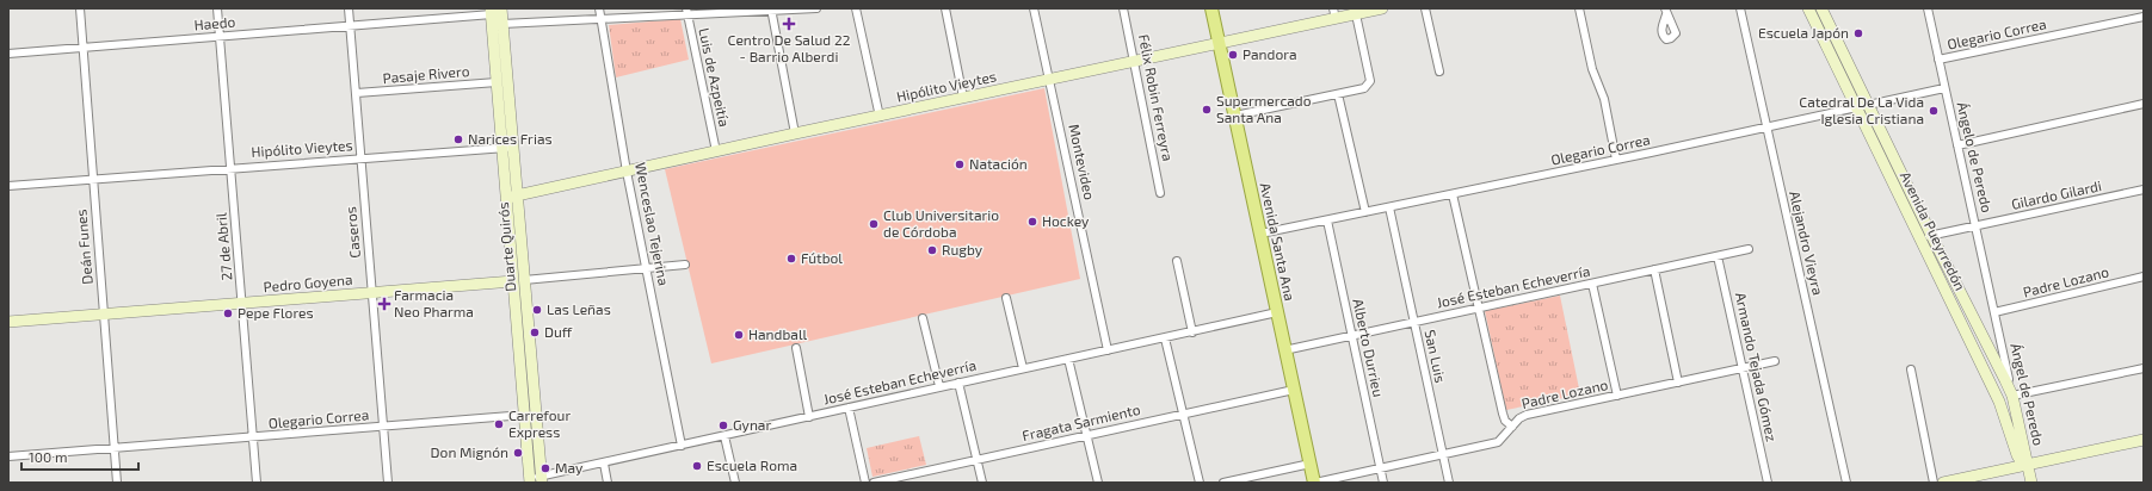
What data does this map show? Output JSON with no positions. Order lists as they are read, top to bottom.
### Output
{
  "streets": {
    "main road": [
      "Hipólito Vieytes",
      "Avenida Pueyrredón",
      "Avenida Santa Ana",
      "Duarte Quirós",
      "Pedro Goyena",
      "Ángel de Peredo"
    ],
    "street": [
      "Haedo",
      "Olegario Correa",
      "Pasaje Rivero",
      "Luis de Azpeitía",
      "Félix Robin Ferreyra",
      "Ángelo de Peredo",
      "Montevideo",
      "Gilardo Gilardi",
      "Wenceslao Tejerina",
      "Caseros",
      "Alejandro Vieyra",
      "Deán Funes",
      "27 de Abril",
      "Padre Lozano",
      "José Esteban Echeverría",
      "Alberto Durrieu",
      "San Luis",
      "Armando Tejada Gómez",
      "Fragata Sarmiento"
    ]
  },
  "crossings": [
    ["Haedo", "Caseros"],
    ["Haedo", "Deán Funes"],
    ["Haedo", "27 de Abril"],
    ["Haedo", "Duarte Quirós"],
    ["Olegario Correa", "Ángelo de Peredo"],
    ["Olegario Correa", "Avenida Pueyrredón"],
    ["Olegario Correa", "Caseros"],
    ["Olegario Correa", "Avenida Santa Ana"],
    ["Olegario Correa", "Alejandro Vieyra"],
    ["Olegario Correa", "Deán Funes"],
    ["Olegario Correa", "27 de Abril"],
    ["Olegario Correa", "Duarte Quirós"],
    ["Olegario Correa", "Alberto Durrieu"],
    ["Olegario Correa", "San Luis"],
    ["Pasaje Rivero", "Caseros"],
    ["Pasaje Rivero", "Duarte Quirós"],
    ["Luis de Azpeitía", "Hipólito Vieytes"],
    ["Hipólito Vieytes", "Félix Robin Ferreyra"],
    ["Hipólito Vieytes", "Montevideo"],
    ["Hipólito Vieytes", "Wenceslao Tejerina"],
    ["Hipólito Vieytes", "Caseros"],
    ["Hipólito Vieytes", "Avenida Santa Ana"],
    ["Hipólito Vieytes", "Deán Funes"],
    ["Hipólito Vieytes", "27 de Abril"],
    ["Hipólito Vieytes", "Duarte Quirós"],
    ["Ángelo de Peredo", "Gilardo Gilardi"],
    ["Ángelo de Peredo", "Padre Lozano"],
    ["Ángelo de Peredo", "Ángel de Peredo"],
    ["Montevideo", "José Esteban Echeverría"],
    ["Gilardo Gilardi", "Avenida Pueyrredón"],
    ["Wenceslao Tejerina", "Pedro Goyena"],
    ["Wenceslao Tejerina", "José Esteban Echeverría"],
    ["Avenida Pueyrredón", "Ángel de Peredo"],
    ["Caseros", "Pedro Goyena"],
    ["Avenida Santa Ana", "Padre Lozano"],
    ["Avenida Santa Ana", "José Esteban Echeverría"],
    ["Avenida Santa Ana", "Fragata Sarmiento"],
    ["Deán Funes", "Pedro Goyena"],
    ["27 de Abril", "Pedro Goyena"],
    ["Duarte Quirós", "Pedro Goyena"],
    ["Duarte Quirós", "José Esteban Echeverría"],
    ["Padre Lozano", "Alberto Durrieu"],
    ["Padre Lozano", "San Luis"],
    ["Padre Lozano", "Armando Tejada Gómez"],
    ["Padre Lozano", "Ángel de Peredo"],
    ["José Esteban Echeverría", "Alberto Durrieu"],
    ["José Esteban Echeverría", "San Luis"],
    ["José Esteban Echeverría", "Armando Tejada Gómez"]
  ],
  "places": {
    "health": ["Centro De Salud 22 - Barrio Alberdi", "Farmacia Neo Pharma"],
    "other": [
      "Escuela Japón",
      "Pandora",
      "Supermercado Santa Ana",
      "Catedral De La Vida Iglesia Cristiana",
      "Narices Frias",
      "Natación",
      "Hockey",
      "Club Universitario de Córdoba",
      "Rugby",
      "Fútbol",
      "Las Leñas",
      "Pepe Flores",
      "Duff",
      "Handball",
      "Carrefour Express",
      "Gynar",
      "Don Mignón",
      "Escuela Roma",
      "May"
    ]
  },
  "scale_bar": "100 m"
}
